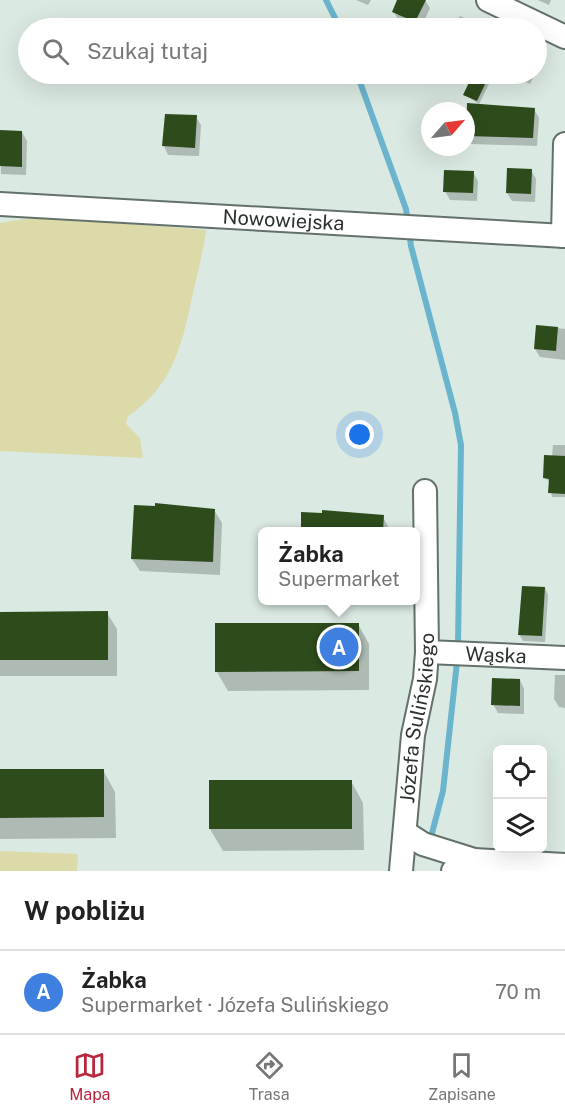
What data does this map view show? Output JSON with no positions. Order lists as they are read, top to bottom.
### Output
{
  "streets": {
    "street": ["Nowowiejska", "Wąska", "Józefa Sulińskiego"]
  },
  "crossings": [
    ["Wąska", "Józefa Sulińskiego"]
  ],
  "north": "top right",
  "page": {
    "search": "Szukaj tutaj",
    "popup": ["Żabka", "Supermarket"],
    "pins": "A",
    "heading": "W pobliżu",
    "list": [
      {
        "mark": "A",
        "name": "Żabka",
        "note": "Supermarket · Józefa Sulińskiego",
        "value": "70 m"
      }
    ],
    "nav": ["Mapa", "Trasa", "Zapisane"]
  }
}
